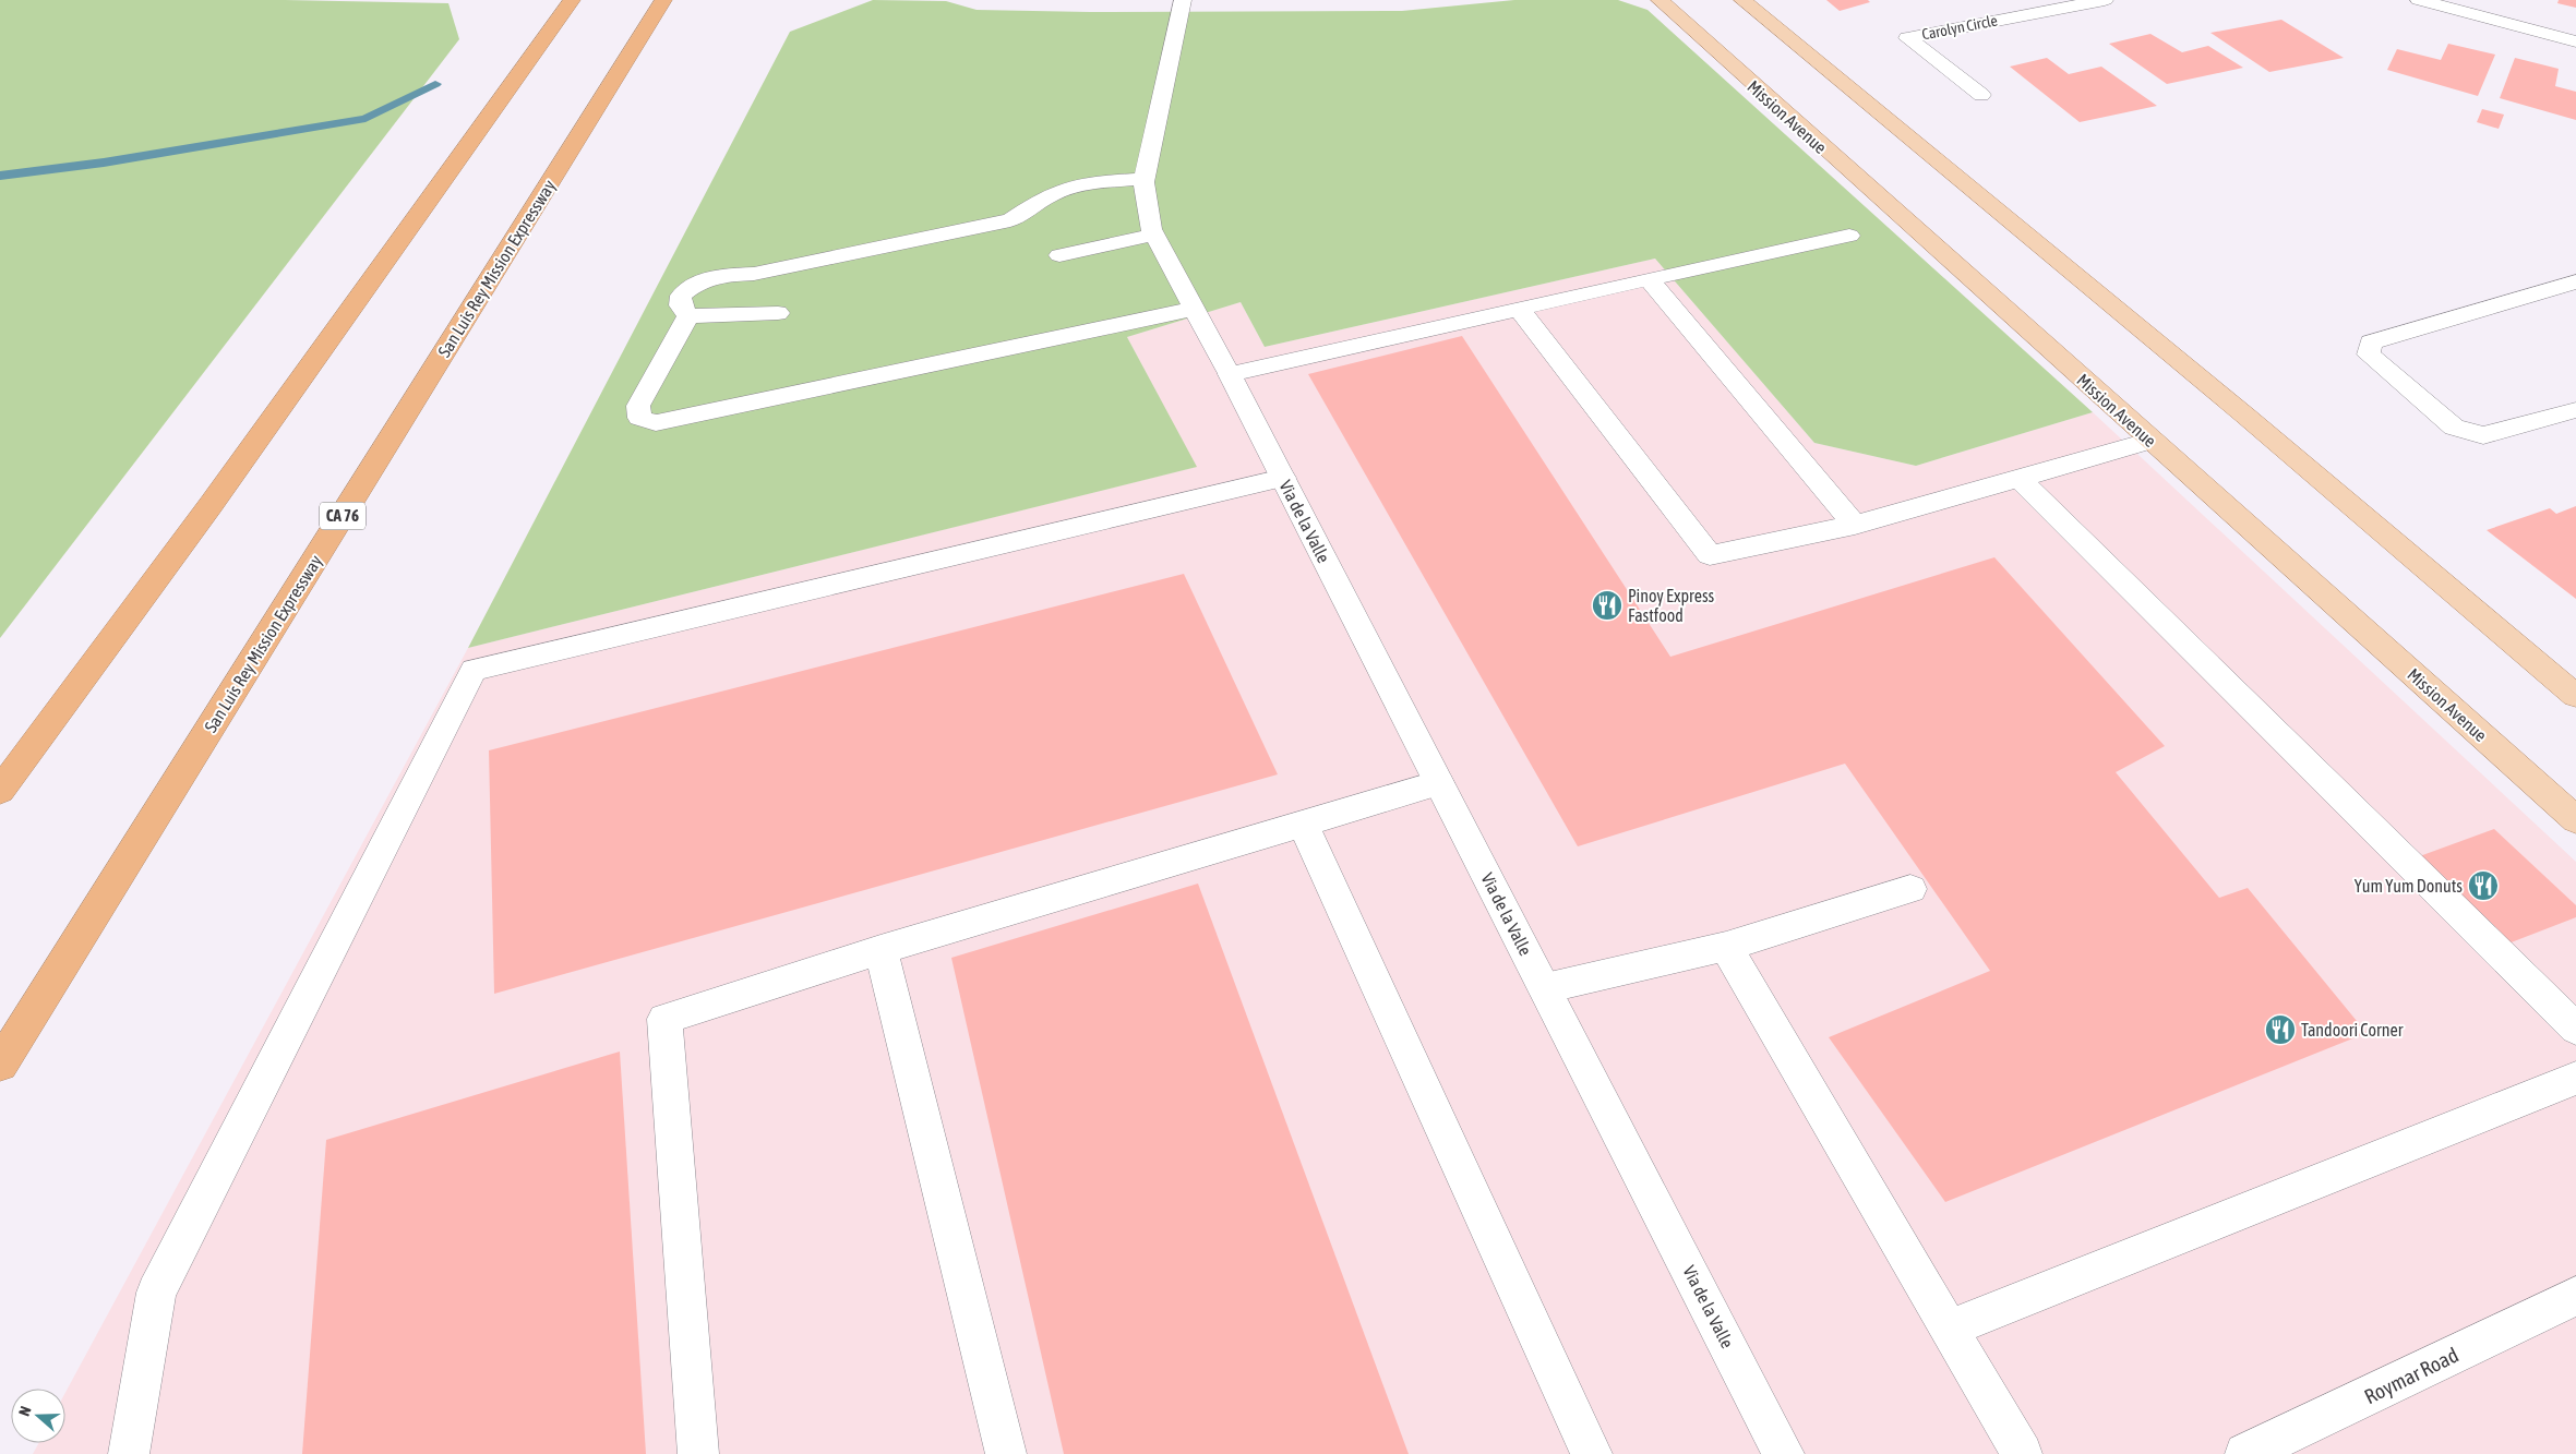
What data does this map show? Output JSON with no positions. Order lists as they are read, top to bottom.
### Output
{
  "streets": {
    "highway": ["San Luis Rey Mission Expressway", "CA 76"],
    "main road": ["Mission Avenue"],
    "street": ["Carolyn Circle", "Via de la Valle", "Roymar Road"]
  },
  "places": {
    "restaurant": ["Pinoy Express Fastfood", "Yum Yum Donuts", "Tandoori Corner"]
  },
  "north": "left"
}
